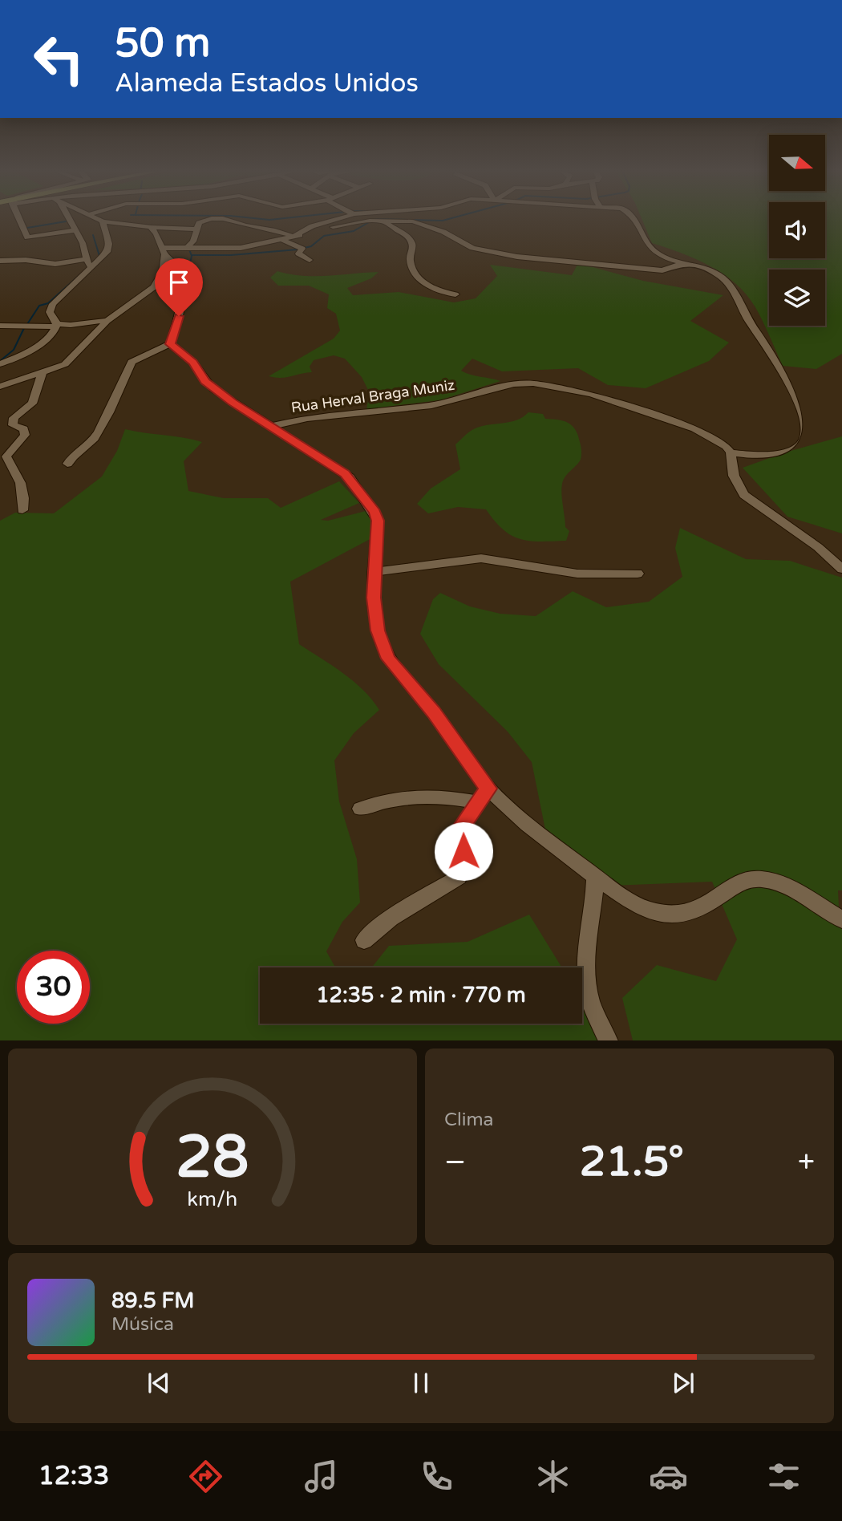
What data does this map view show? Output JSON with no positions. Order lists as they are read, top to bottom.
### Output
{
  "streets": {
    "street": ["Rua Herval Braga Muniz"]
  },
  "north": "right",
  "page": {
    "turn": ["50 m", "Alameda Estados Unidos"],
    "limit": "30",
    "trip": "12:35 · 2 min · 770 m",
    "tile": "Clima",
    "heat": ["−", "21.5°", "+"],
    "song": ["89.5 FM", "Música"],
    "tabs": "12:33",
    "gauge": ["28", "km/h"]
  }
}
